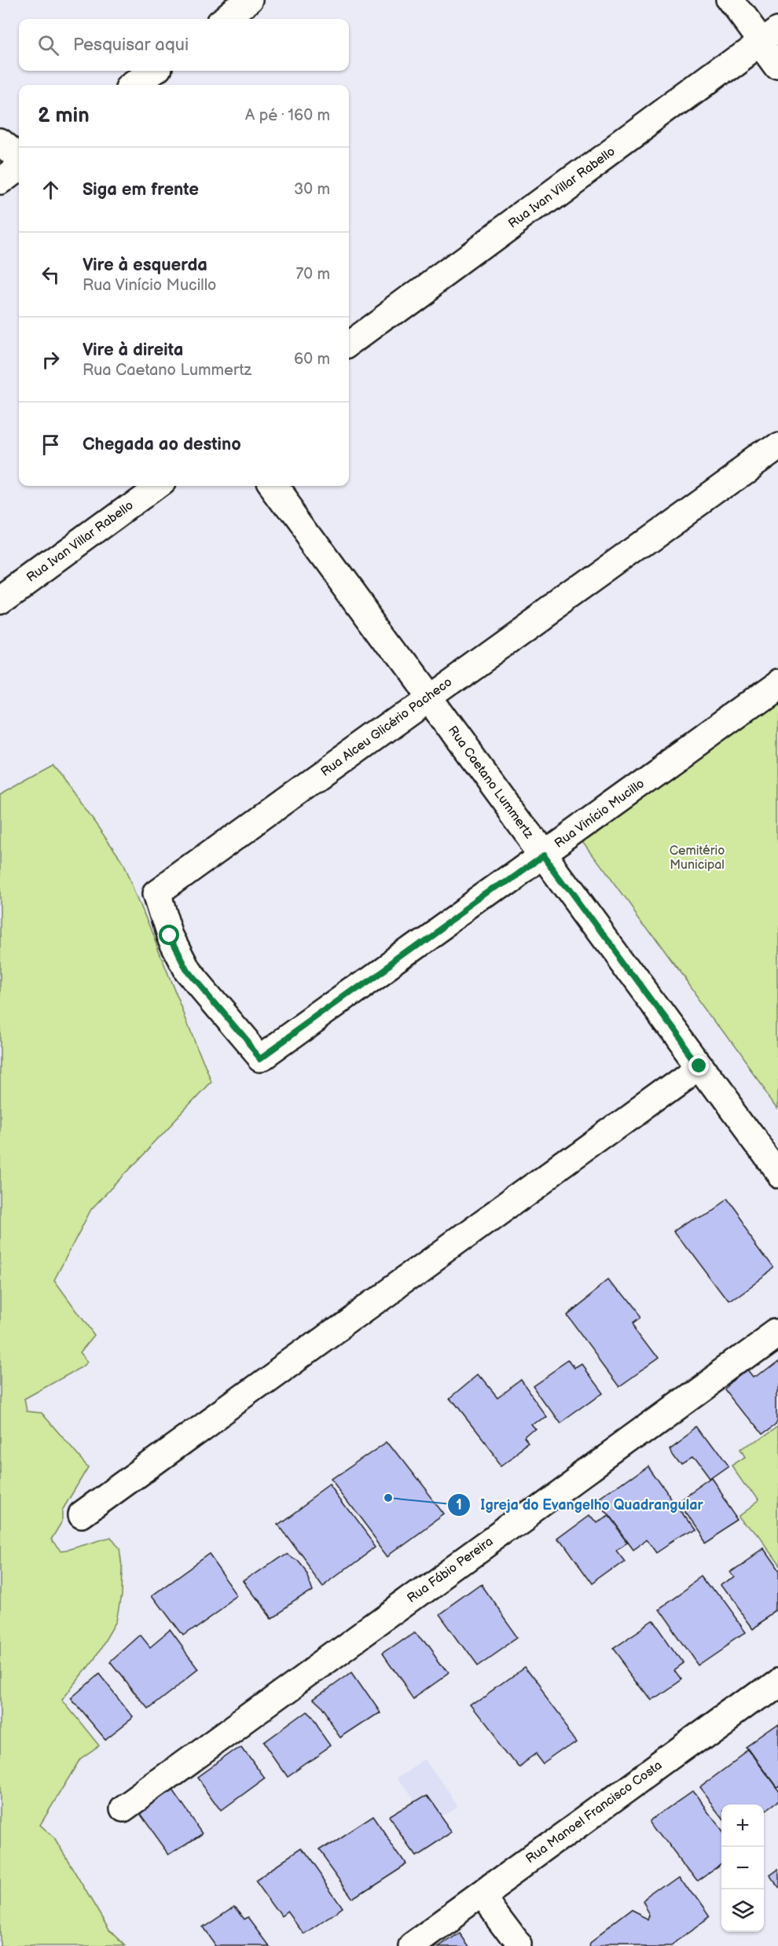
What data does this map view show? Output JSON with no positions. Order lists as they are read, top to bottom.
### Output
{
  "streets": {
    "street": [
      "Rua Ivan Villar Rabello",
      "Rua Alceu Glicério Pacheco",
      "Rua Caetano Lummertz",
      "Rua Vinício Mucillo",
      "Rua Fábio Pereira",
      "Rua Manoel Francisco Costa"
    ]
  },
  "crossings": [
    ["Rua Alceu Glicério Pacheco", "Rua Caetano Lummertz"],
    ["Rua Alceu Glicério Pacheco", "Rua Vinício Mucillo"],
    ["Rua Caetano Lummertz", "Rua Vinício Mucillo"]
  ],
  "parks": ["Cemitério Municipal"],
  "places": ["Igreja do Evangelho Quadrangular"],
  "page": {
    "search": "Pesquisar aqui",
    "heading": ["2 min", "A pé · 160 m"],
    "list": [
      ["Siga em frente", "30 m"],
      ["Vire à esquerda", "Rua Vinício Mucillo", "70 m"],
      ["Vire à direita", "Rua Caetano Lummertz", "60 m"],
      "Chegada ao destino"
    ],
    "map_buttons": ["+", "−"]
  }
}
